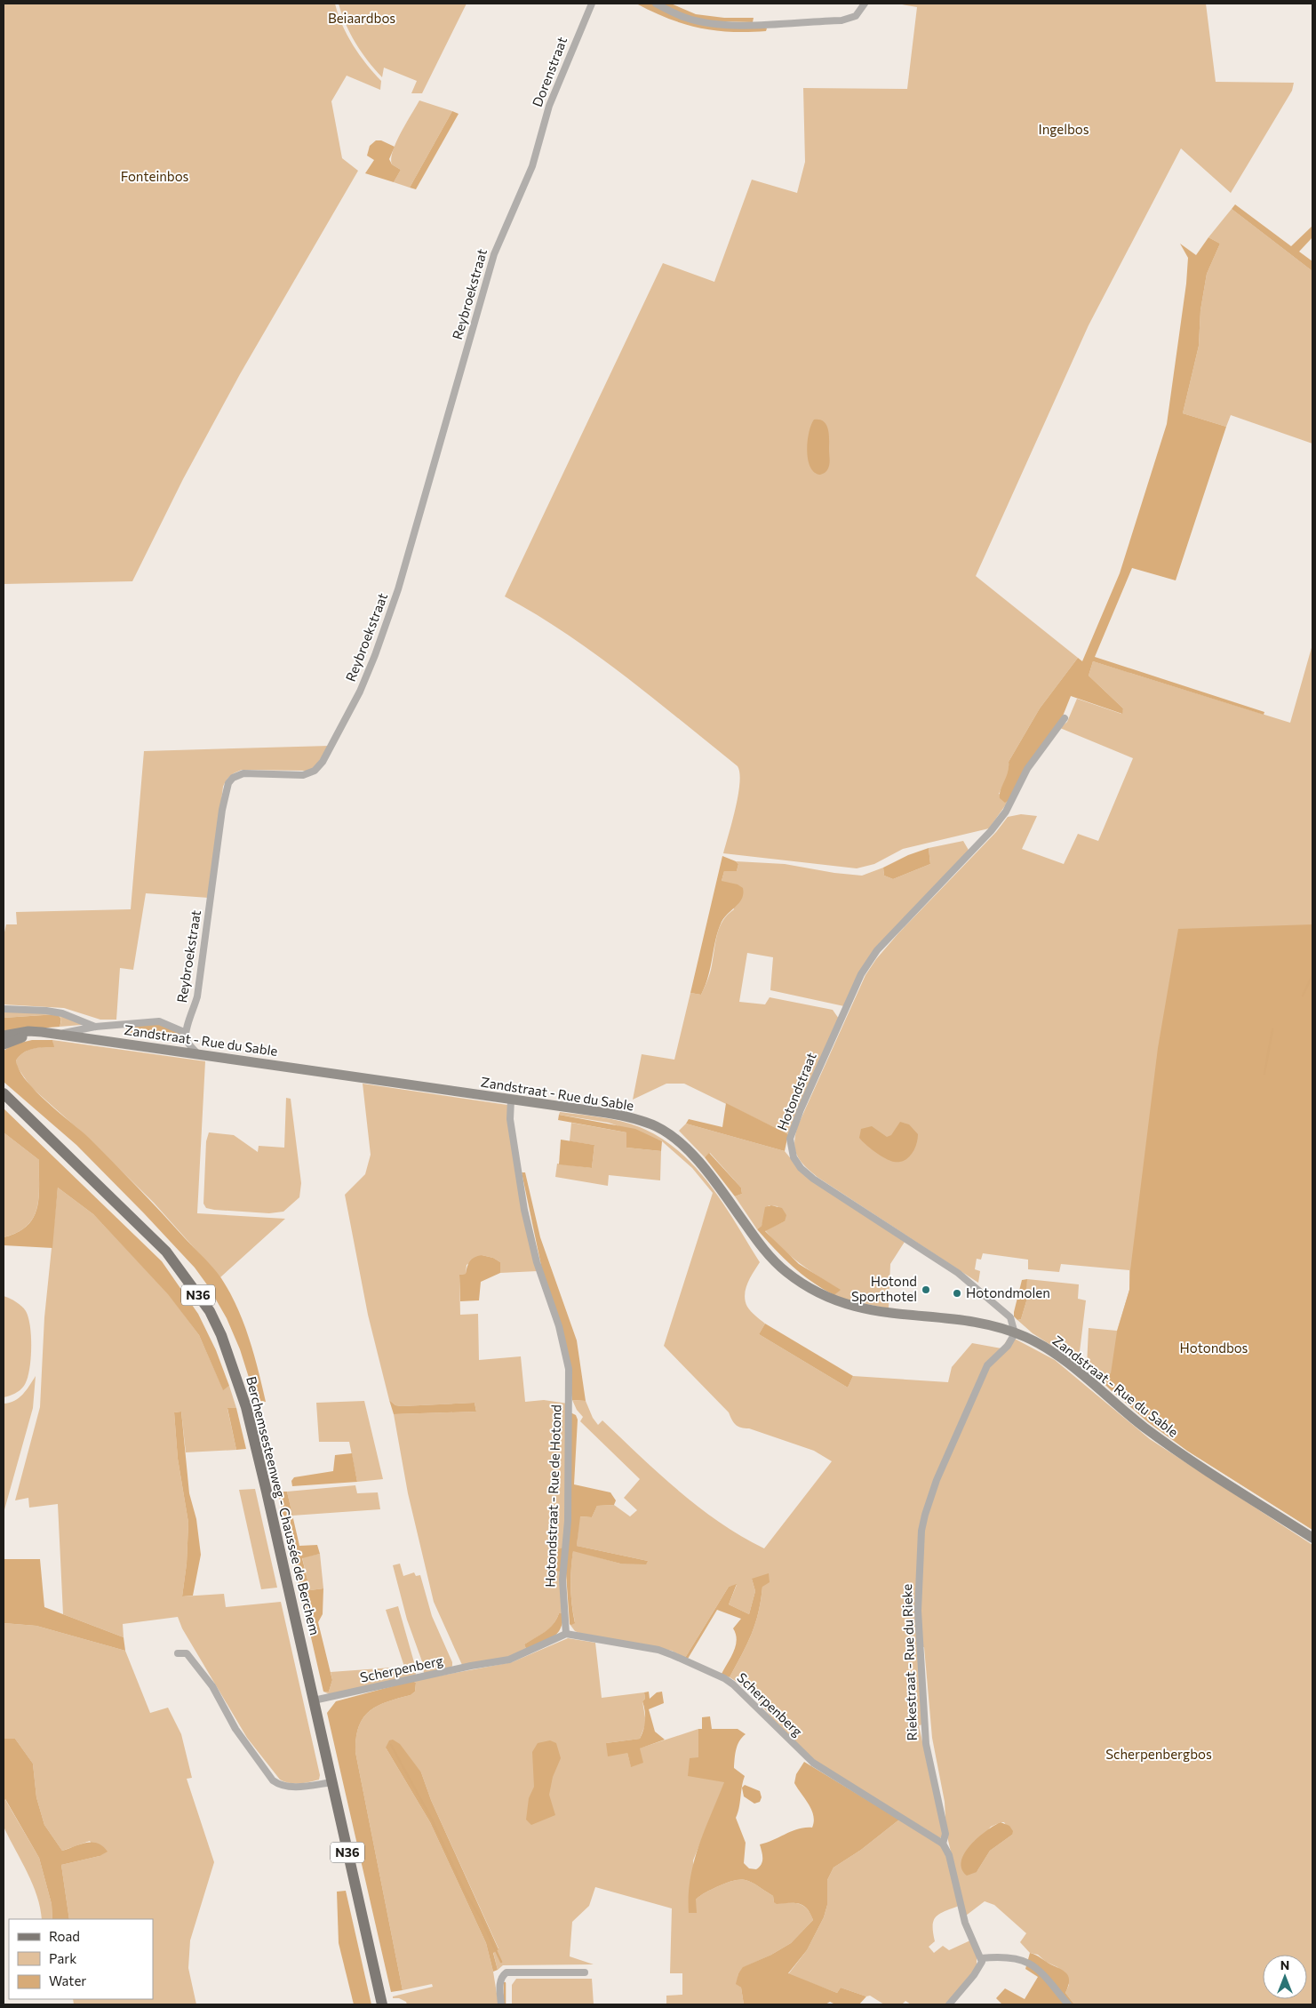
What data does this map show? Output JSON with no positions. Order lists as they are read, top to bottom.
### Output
{
  "streets": {
    "main road": ["Zandstraat - Rue du Sable", "N36", "Berchemsesteenweg - Chaussée de Berchem"],
    "street": [
      "Dorenstraat",
      "Reybroekstraat",
      "Hotondstraat",
      "Hotondstraat - Rue de Hotond",
      "Riekestraat - Rue du Rieke",
      "Scherpenberg"
    ]
  },
  "crossings": [
    ["Dorenstraat", "Reybroekstraat"],
    ["Zandstraat - Rue du Sable", "Hotondstraat"],
    ["Zandstraat - Rue du Sable", "Hotondstraat - Rue de Hotond"],
    ["Zandstraat - Rue du Sable", "Riekestraat - Rue du Rieke"],
    ["Hotondstraat", "Riekestraat - Rue du Rieke"],
    ["Hotondstraat - Rue de Hotond", "Scherpenberg"],
    ["Berchemsesteenweg - Chaussée de Berchem", "Scherpenberg"],
    ["Riekestraat - Rue du Rieke", "Scherpenberg"]
  ],
  "parks": [
    "Beiaardbos",
    "Ingelbos",
    "Fonteinbos",
    "Hotondbos",
    "Scherpenbergbos"
  ],
  "places": ["Hotond Sporthotel", "Hotondmolen"],
  "legend": ["Road", "Park", "Water"],
  "north": "top"
}
